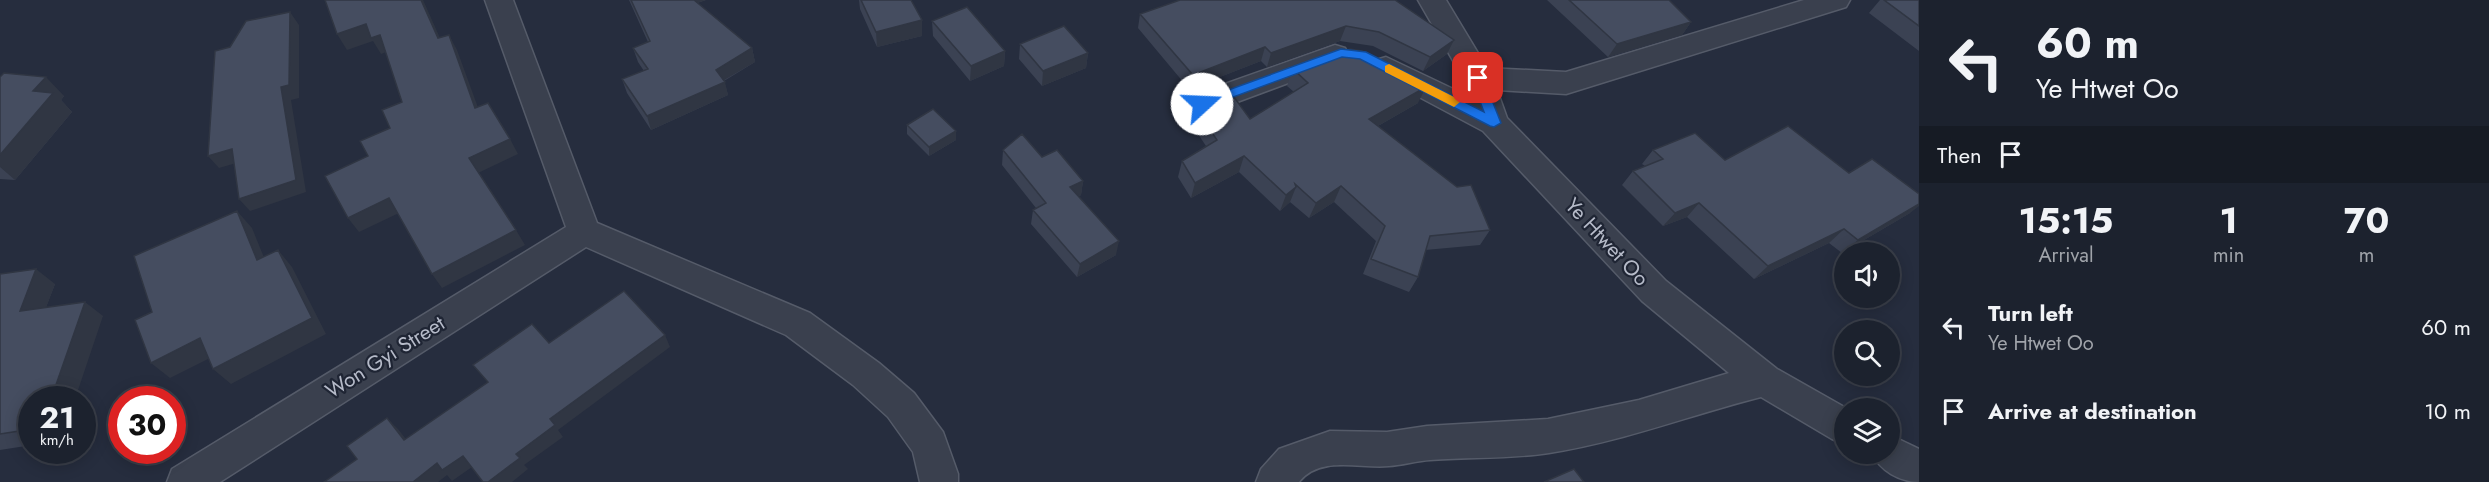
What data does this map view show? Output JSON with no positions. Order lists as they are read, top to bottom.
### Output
{
  "streets": {
    "street": ["Ye Htwet Oo", "Won Gyi Street"]
  },
  "page": {
    "turn": ["60 m", "Ye Htwet Oo"],
    "then": "Then",
    "eta": [
      "15:15",
      "Arrival",
      "1",
      "min",
      "70",
      "m"
    ],
    "list": [
      {
        "name": "Turn left",
        "note": "Ye Htwet Oo",
        "value": "60 m"
      },
      {
        "name": "Arrive at destination",
        "value": "10 m"
      }
    ],
    "speed": "21 km/h",
    "limit": "30"
  }
}
